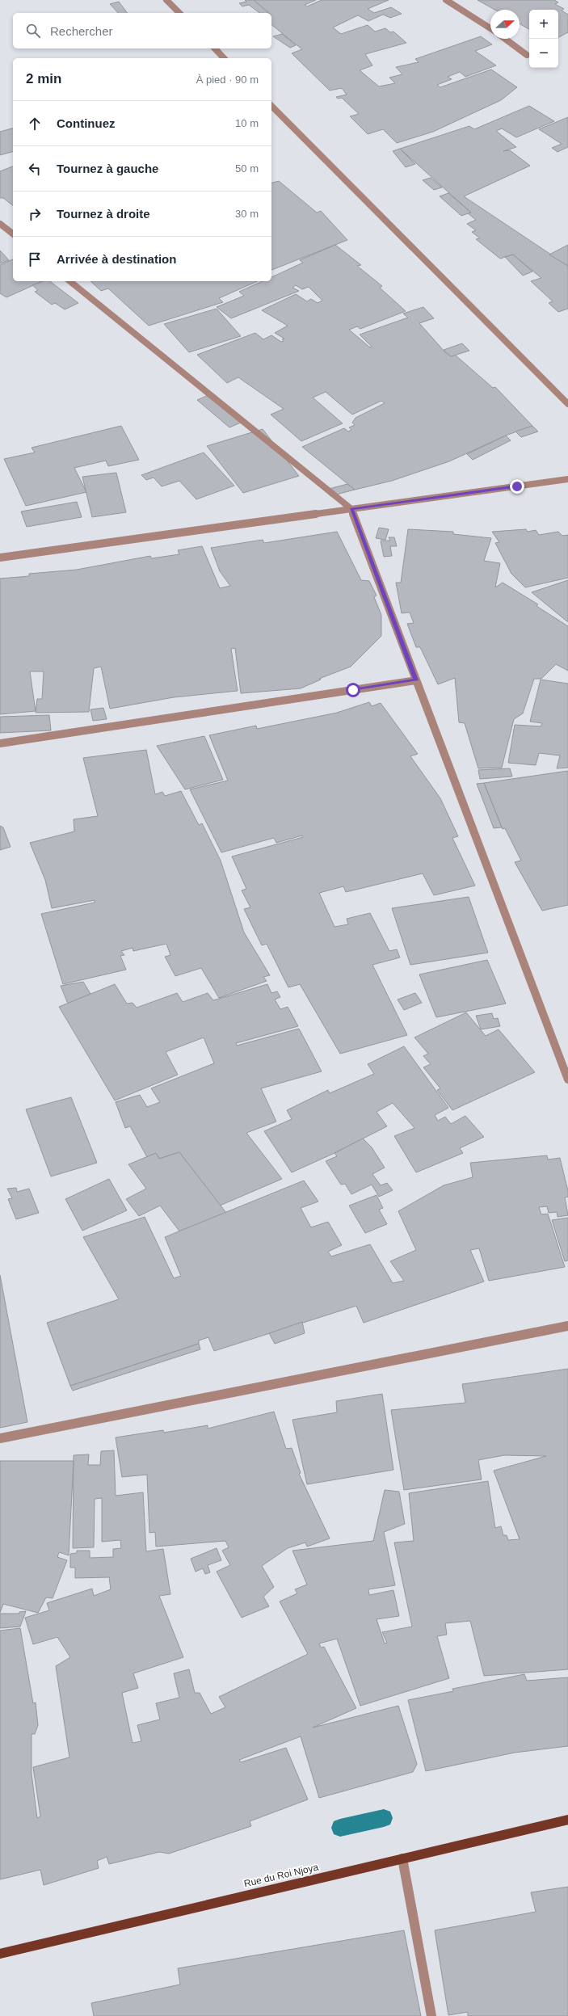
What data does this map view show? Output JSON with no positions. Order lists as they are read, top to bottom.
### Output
{
  "streets": {
    "main road": ["Rue du Roi Njoya"]
  },
  "north": "right",
  "page": {
    "map_buttons": ["+", "−"],
    "search": "Rechercher",
    "heading": ["2 min", "À pied · 90 m"],
    "list": [
      ["Continuez", "10 m"],
      ["Tournez à gauche", "50 m"],
      ["Tournez à droite", "30 m"],
      "Arrivée à destination"
    ]
  }
}
